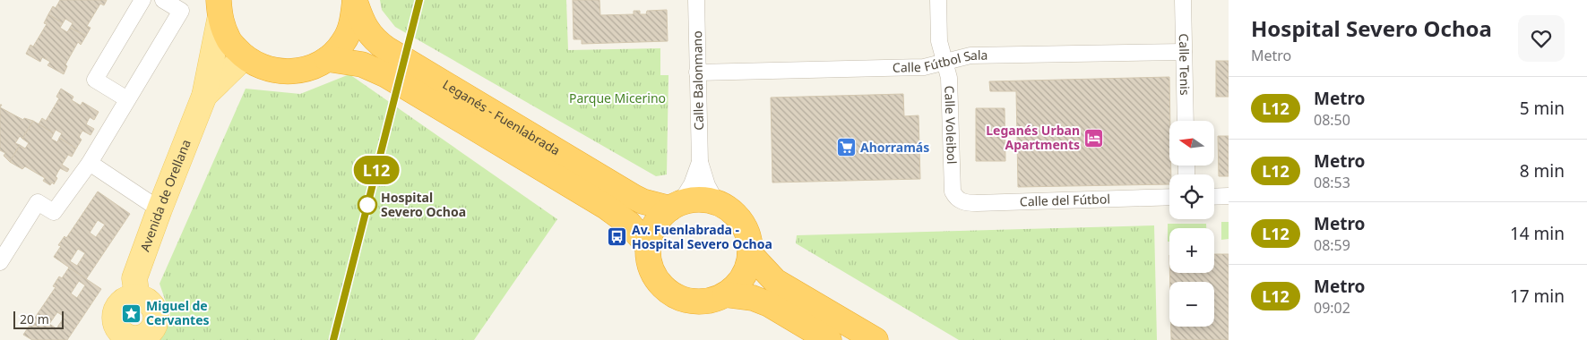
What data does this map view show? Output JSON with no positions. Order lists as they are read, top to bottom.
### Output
{
  "streets": {
    "highway": ["Leganés - Fuenlabrada"],
    "main road": ["Avenida de Orellana"],
    "street": [
      "Calle Fútbol Sala",
      "Calle Tenis",
      "Calle Balonmano",
      "Calle Voleibol",
      "Calle del Fútbol"
    ]
  },
  "crossings": [
    ["Calle Fútbol Sala", "Calle Tenis"],
    ["Calle Fútbol Sala", "Calle Balonmano"],
    ["Calle Fútbol Sala", "Calle Voleibol"],
    ["Calle Balonmano", "Leganés - Fuenlabrada"],
    ["Calle Voleibol", "Calle del Fútbol"]
  ],
  "parks": ["Parque Micerino"],
  "places": {
    "hotel": ["Leganés Urban Apartments"],
    "supermarket": ["Ahorramás"],
    "other": ["Hospital Severo Ochoa"],
    "bus stop": ["Av. Fuenlabrada - Hospital Severo Ochoa"],
    "place": ["Miguel de Cervantes"]
  },
  "lines": ["metro line L12"],
  "scale_bar": "20 m",
  "north": "left",
  "page": {
    "on_map": "L12",
    "heading": ["Hospital Severo Ochoa", "Metro"],
    "list": [
      {
        "mark": "L12",
        "name": "Metro",
        "note": "08:50",
        "value": "5 min"
      },
      {
        "mark": "L12",
        "name": "Metro",
        "note": "08:53",
        "value": "8 min"
      },
      {
        "mark": "L12",
        "name": "Metro",
        "note": "08:59",
        "value": "14 min"
      },
      {
        "mark": "L12",
        "name": "Metro",
        "note": "09:02",
        "value": "17 min"
      }
    ],
    "map_buttons": ["+", "−"],
    "scale": "20 m"
  }
}
